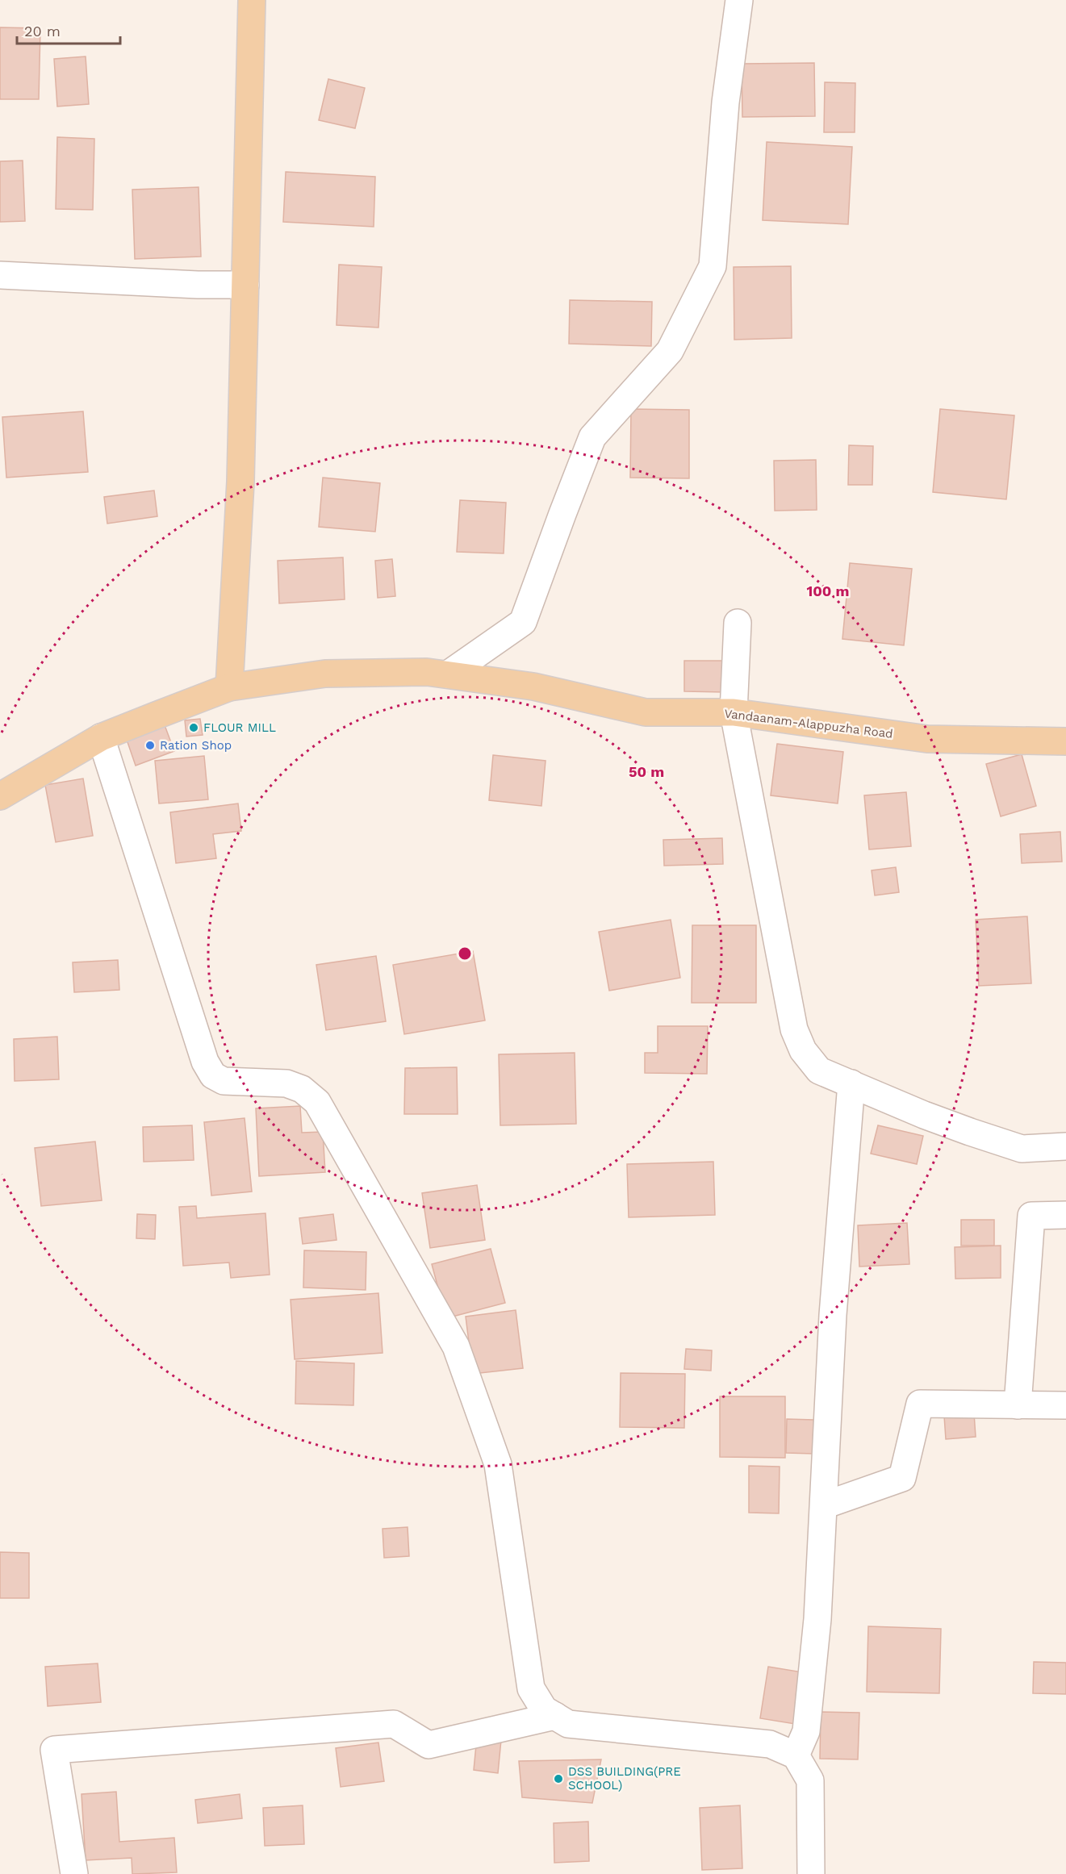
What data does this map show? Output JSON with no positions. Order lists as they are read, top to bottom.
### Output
{
  "streets": {
    "main road": ["Vandaanam-Alappuzha Road"]
  },
  "places": ["FLOUR MILL", "Ration Shop", "DSS BUILDING(PRE SCHOOL)"],
  "scale_bar": "20 m",
  "rings": ["100 m", "50 m"]
}
